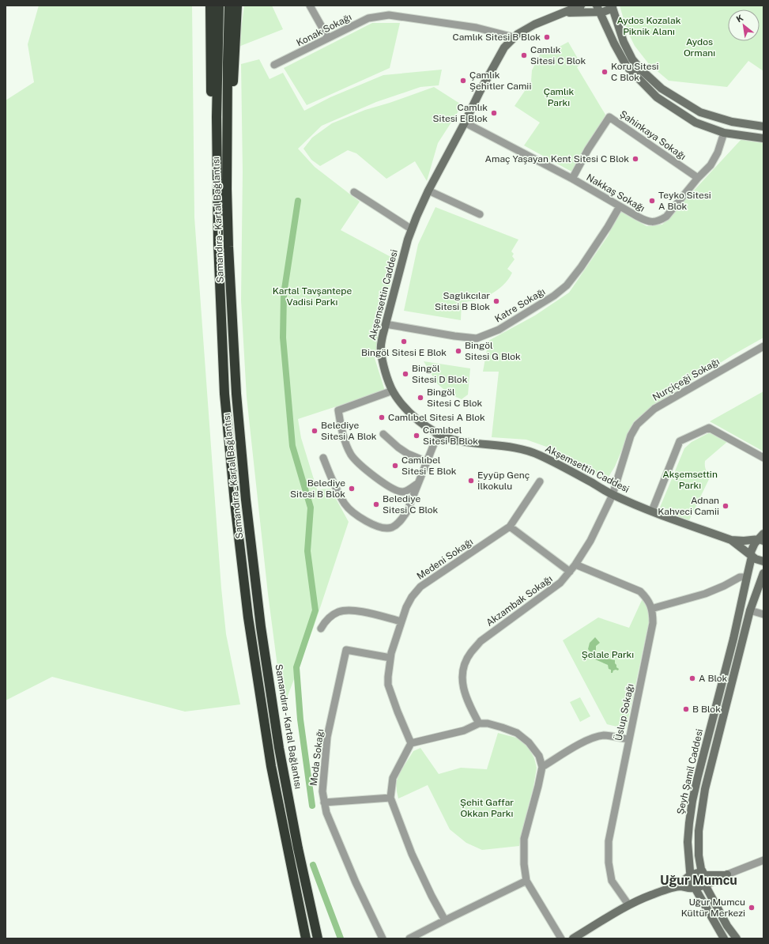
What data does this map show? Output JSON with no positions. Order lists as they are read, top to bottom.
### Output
{
  "streets": {
    "highway": ["Samandıra - Kartal Bağlantısı"],
    "street": [
      "Konak Sokağı",
      "Şahinkaya Sokağı",
      "Nakkaş Sokağı",
      "Akşemsettin Caddesi",
      "Katre Sokağı",
      "Nurçiçeği Sokağı",
      "Medeni Sokağı",
      "Akzambak Sokağı",
      "Üslup Sokağı",
      "Moda Sokağı",
      "Şeyh Şamil Caddesi"
    ]
  },
  "crossings": [
    ["Konak Sokağı", "Akşemsettin Caddesi"],
    ["Şahinkaya Sokağı", "Nakkaş Sokağı"],
    ["Nakkaş Sokağı", "Akşemsettin Caddesi"],
    ["Nakkaş Sokağı", "Katre Sokağı"],
    ["Akşemsettin Caddesi", "Katre Sokağı"],
    ["Akşemsettin Caddesi", "Nurçiçeği Sokağı"],
    ["Akşemsettin Caddesi", "Akzambak Sokağı"],
    ["Akşemsettin Caddesi", "Şeyh Şamil Caddesi"],
    ["Nurçiçeği Sokağı", "Akzambak Sokağı"],
    ["Medeni Sokağı", "Moda Sokağı"],
    ["Akzambak Sokağı", "Üslup Sokağı"]
  ],
  "districts": ["Uğur Mumcu"],
  "parks": [
    "Aydos Kozalak Piknik Alanı",
    "Aydos Ormanı",
    "Çamlık Parkı",
    "Kartal Tavşantepe Vadisi Parkı",
    "Akşemsettin Parkı",
    "Şelale Parkı",
    "Şehit Gaffar Okkan Parkı"
  ],
  "places": [
    "Camlık Sitesi B Blok",
    "Camlık Sitesi C Blok",
    "Koru Sitesi C Blok",
    "Çamlık Şehitler Camii",
    "Camlık Sitesi E Blok",
    "Amaç Yaşayan Kent Sitesi C Blok",
    "Teyko Sitesi A Blok",
    "Saglıkcılar Sitesi B Blok",
    "Bingöl Sitesi E Blok",
    "Bingöl Sitesi G Blok",
    "Bingöl Sitesi D Blok",
    "Bingöl Sitesi C Blok",
    "Camlıbel Sitesi A Blok",
    "Belediye Sitesi A Blok",
    "Camlıbel Sitesi B Blok",
    "Camlıbel Sitesi E Blok",
    "Eyyüp Genç İlkokulu",
    "Belediye Sitesi B Blok",
    "Belediye Sitesi C Blok",
    "Adnan Kahveci Camii",
    "A Blok",
    "B Blok",
    "Uğur Mumcu Kültür Merkezi"
  ],
  "north": "top left"
}
